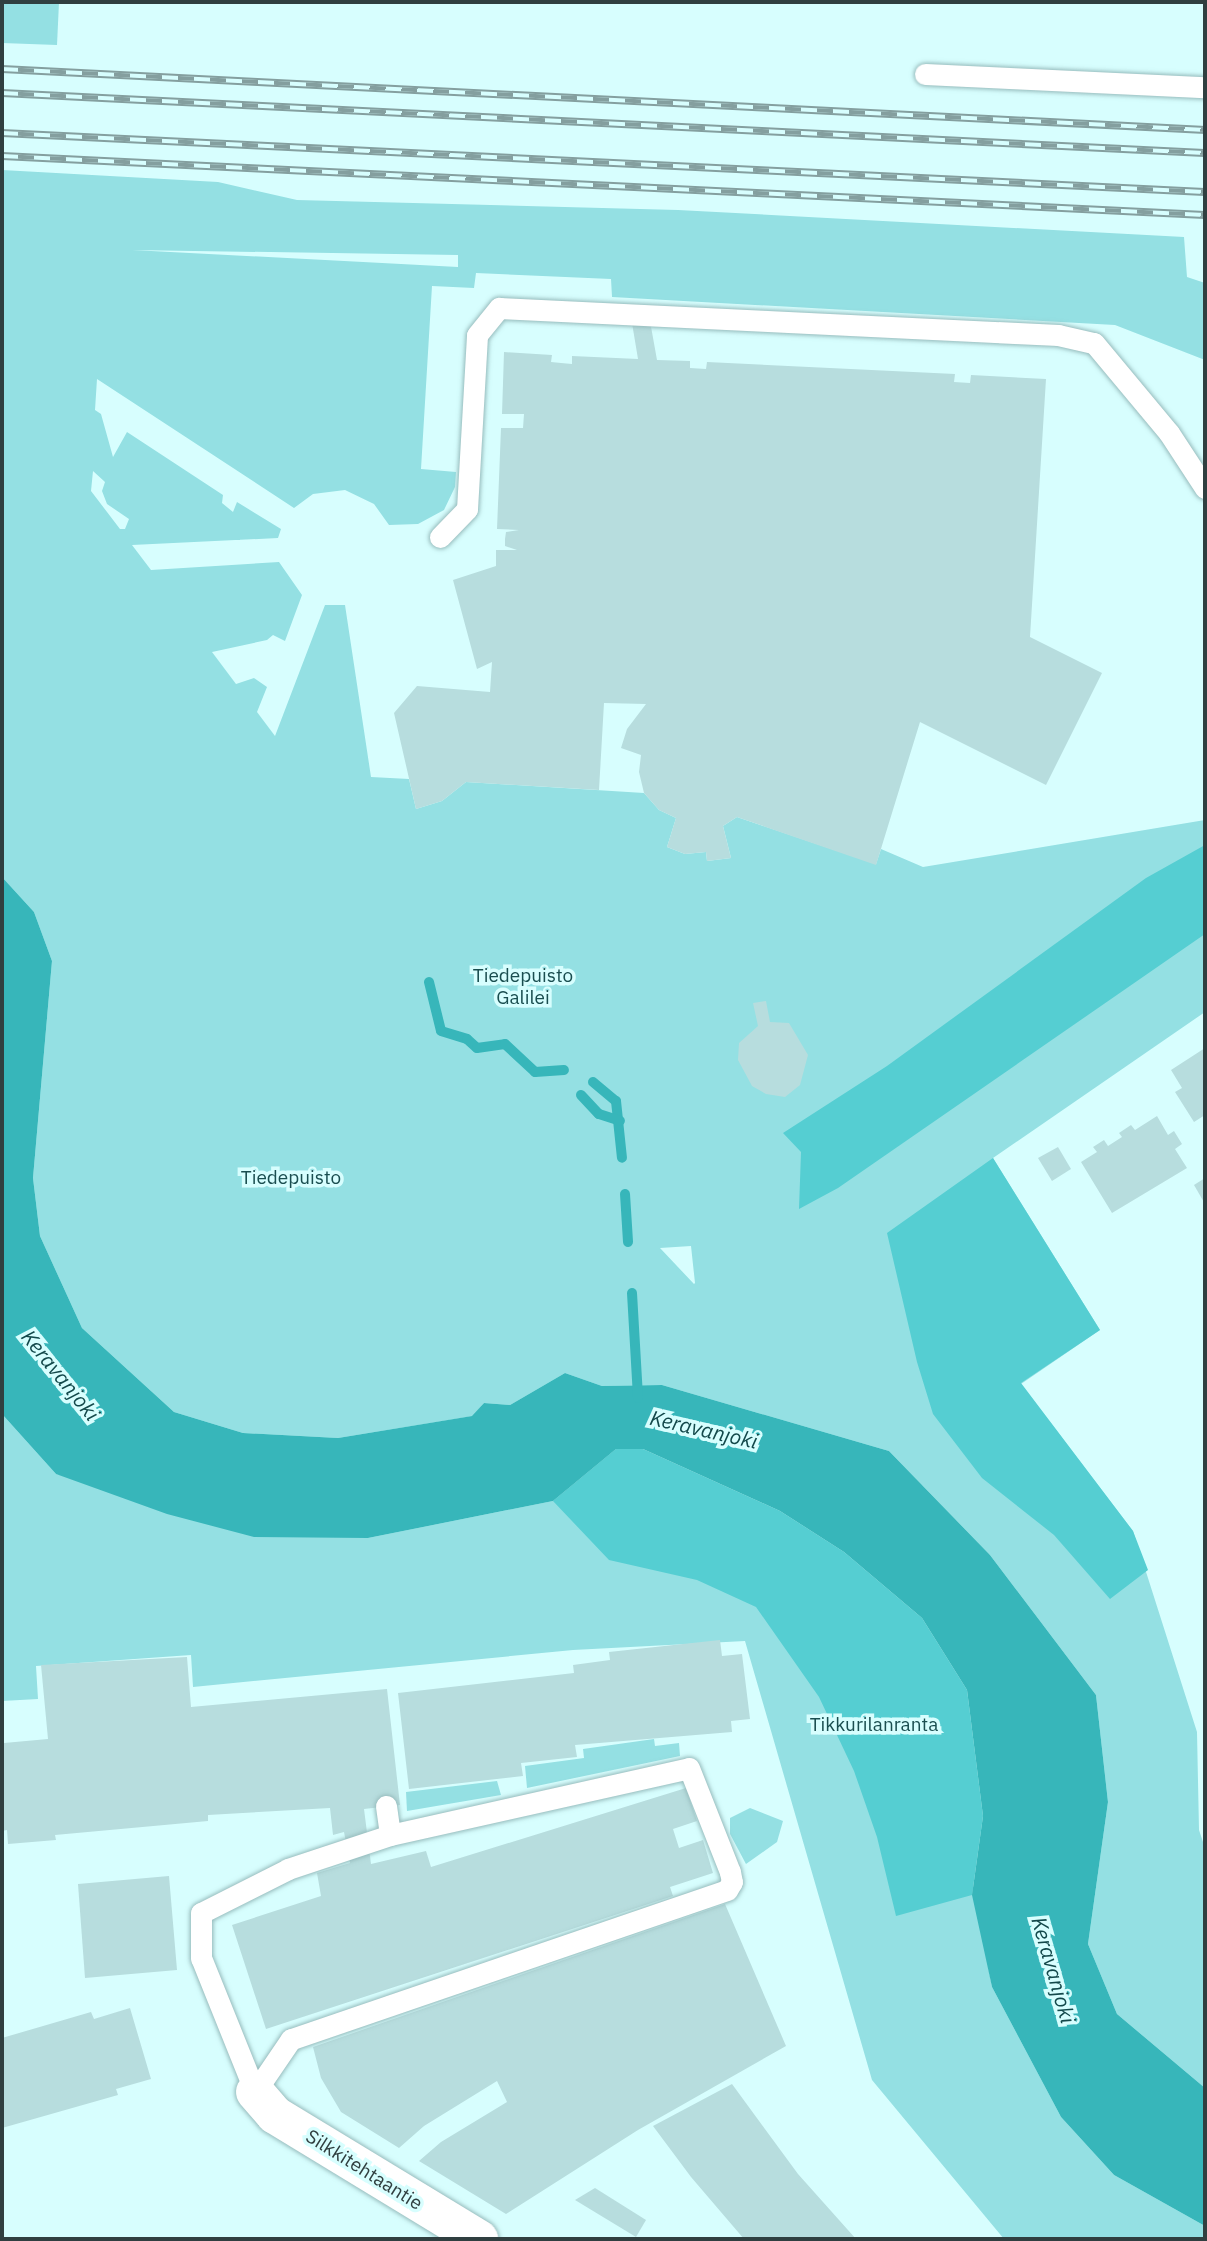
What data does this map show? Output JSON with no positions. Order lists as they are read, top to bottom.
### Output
{
  "streets": {
    "street": ["Silkkitehtaantie"]
  },
  "water": ["Keravanjoki"],
  "parks": ["Tiedepuisto Galilei", "Tiedepuisto", "Tikkurilanranta"]
}
